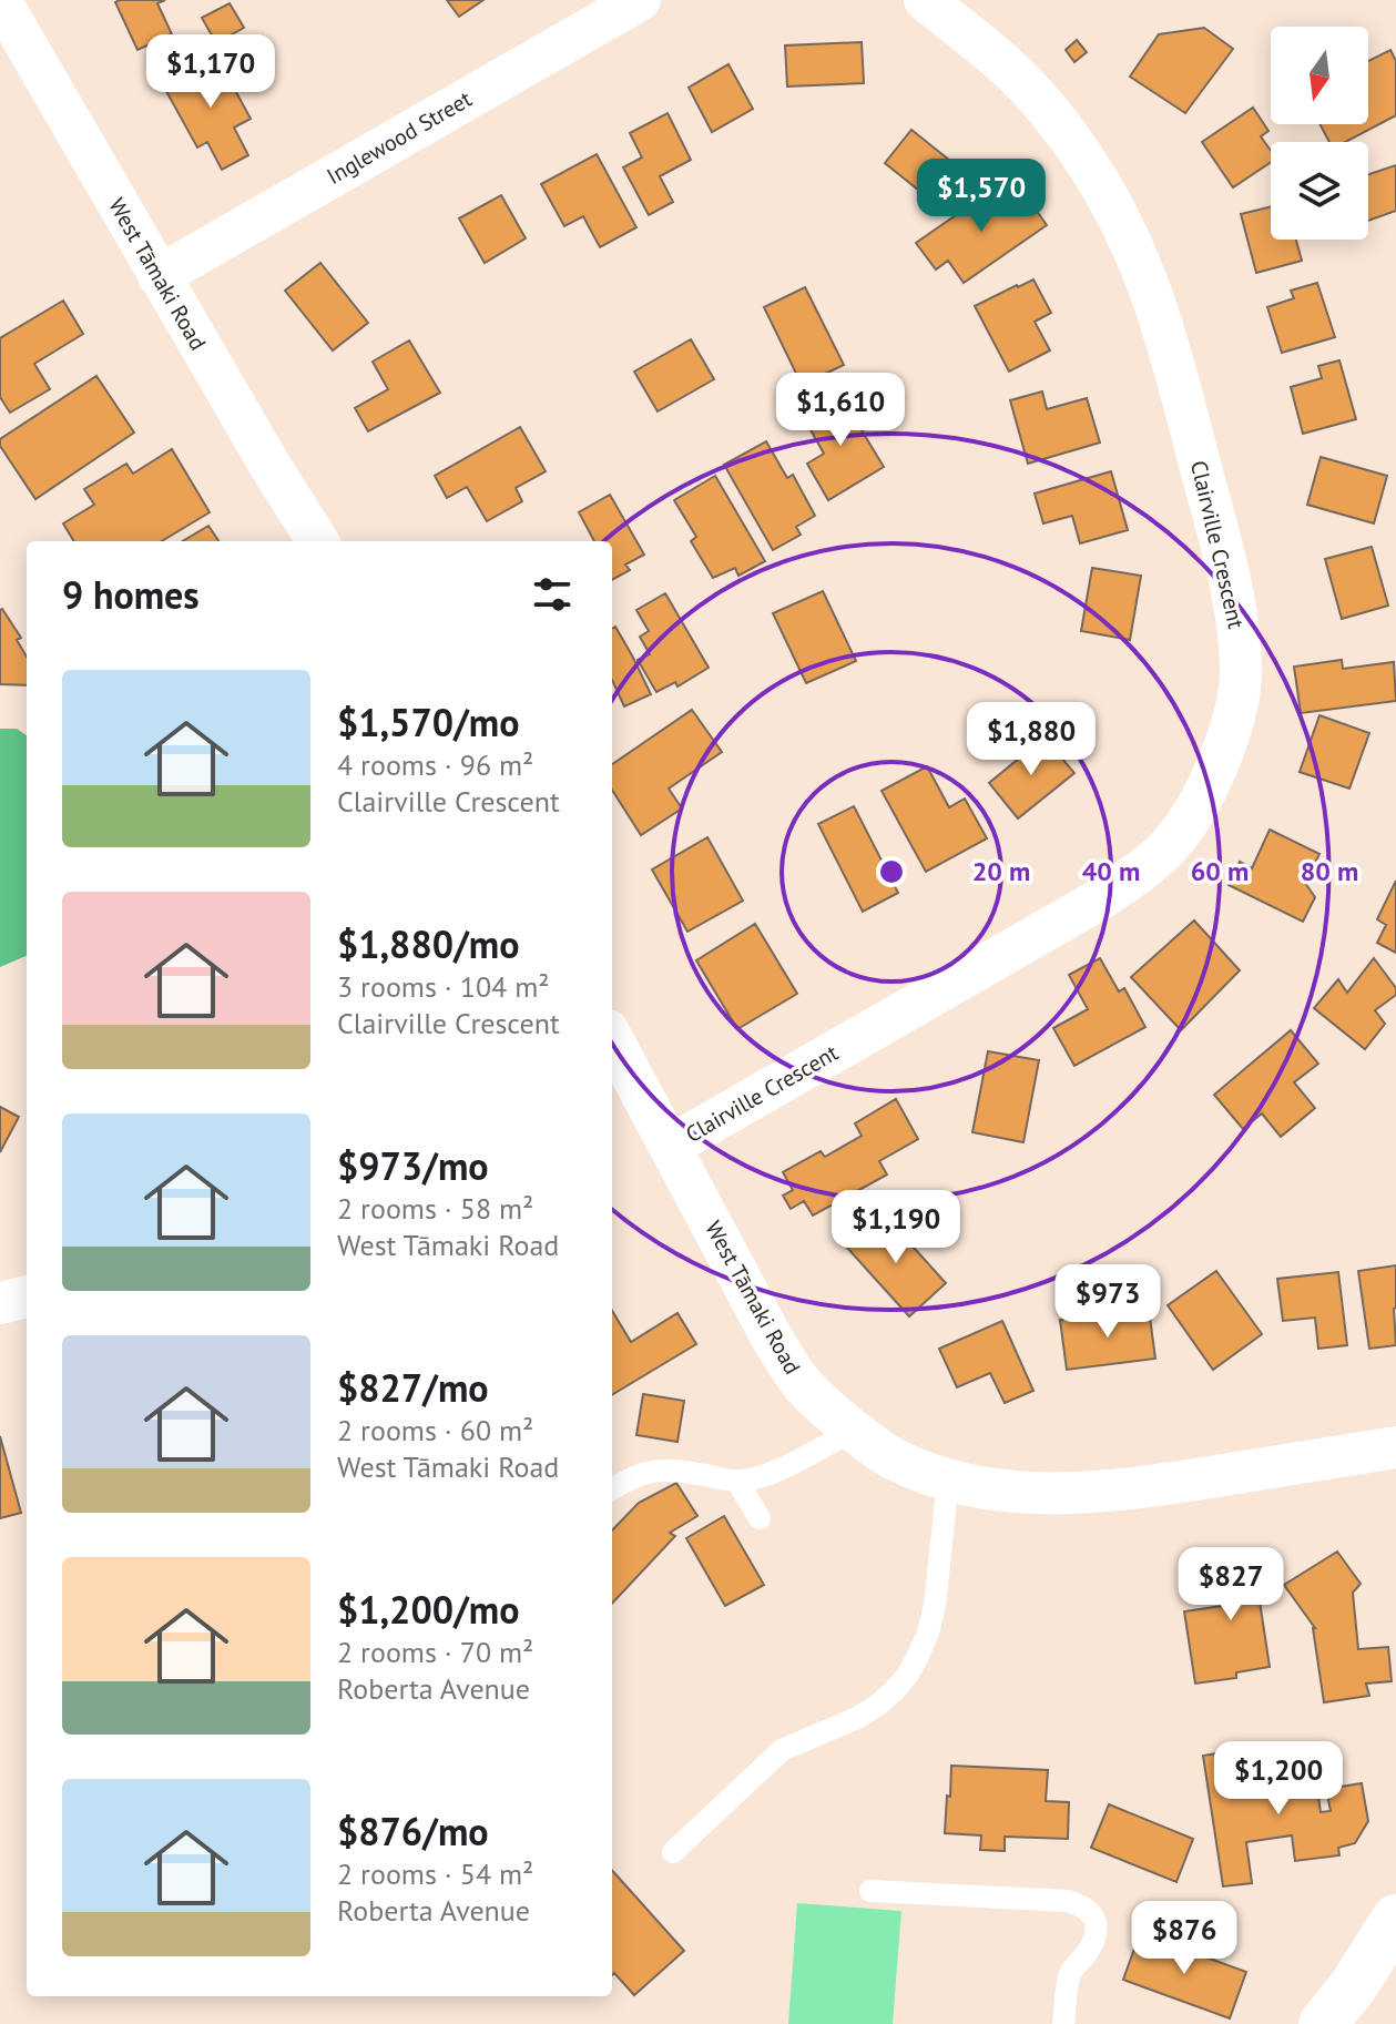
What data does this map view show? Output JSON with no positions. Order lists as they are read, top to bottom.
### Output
{
  "streets": {
    "street": ["Inglewood Street", "West Tāmaki Road", "Clairville Crescent"]
  },
  "crossings": [
    ["Inglewood Street", "West Tāmaki Road"],
    ["West Tāmaki Road", "Clairville Crescent"]
  ],
  "north": "bottom",
  "page": {
    "price": [
      "$1,170",
      "$1,570",
      "$1,610",
      "$1,880",
      "$1,190",
      "$973",
      "$827",
      "$1,200",
      "$876"
    ],
    "heading": "9 homes",
    "list": [
      {
        "name": "$1,570/mo",
        "note": "4 rooms · 96 m² · Clairville Crescent"
      },
      {
        "name": "$1,880/mo",
        "note": "3 rooms · 104 m² · Clairville Crescent"
      },
      {
        "name": "$973/mo",
        "note": "2 rooms · 58 m² · West Tāmaki Road"
      },
      {
        "name": "$827/mo",
        "note": "2 rooms · 60 m² · West Tāmaki Road"
      },
      {
        "name": "$1,200/mo",
        "note": "2 rooms · 70 m² · Roberta Avenue"
      },
      {
        "name": "$876/mo",
        "note": "2 rooms · 54 m² · Roberta Avenue"
      }
    ]
  },
  "rings": [
    "20 m",
    "40 m",
    "60 m",
    "80 m"
  ]
}
